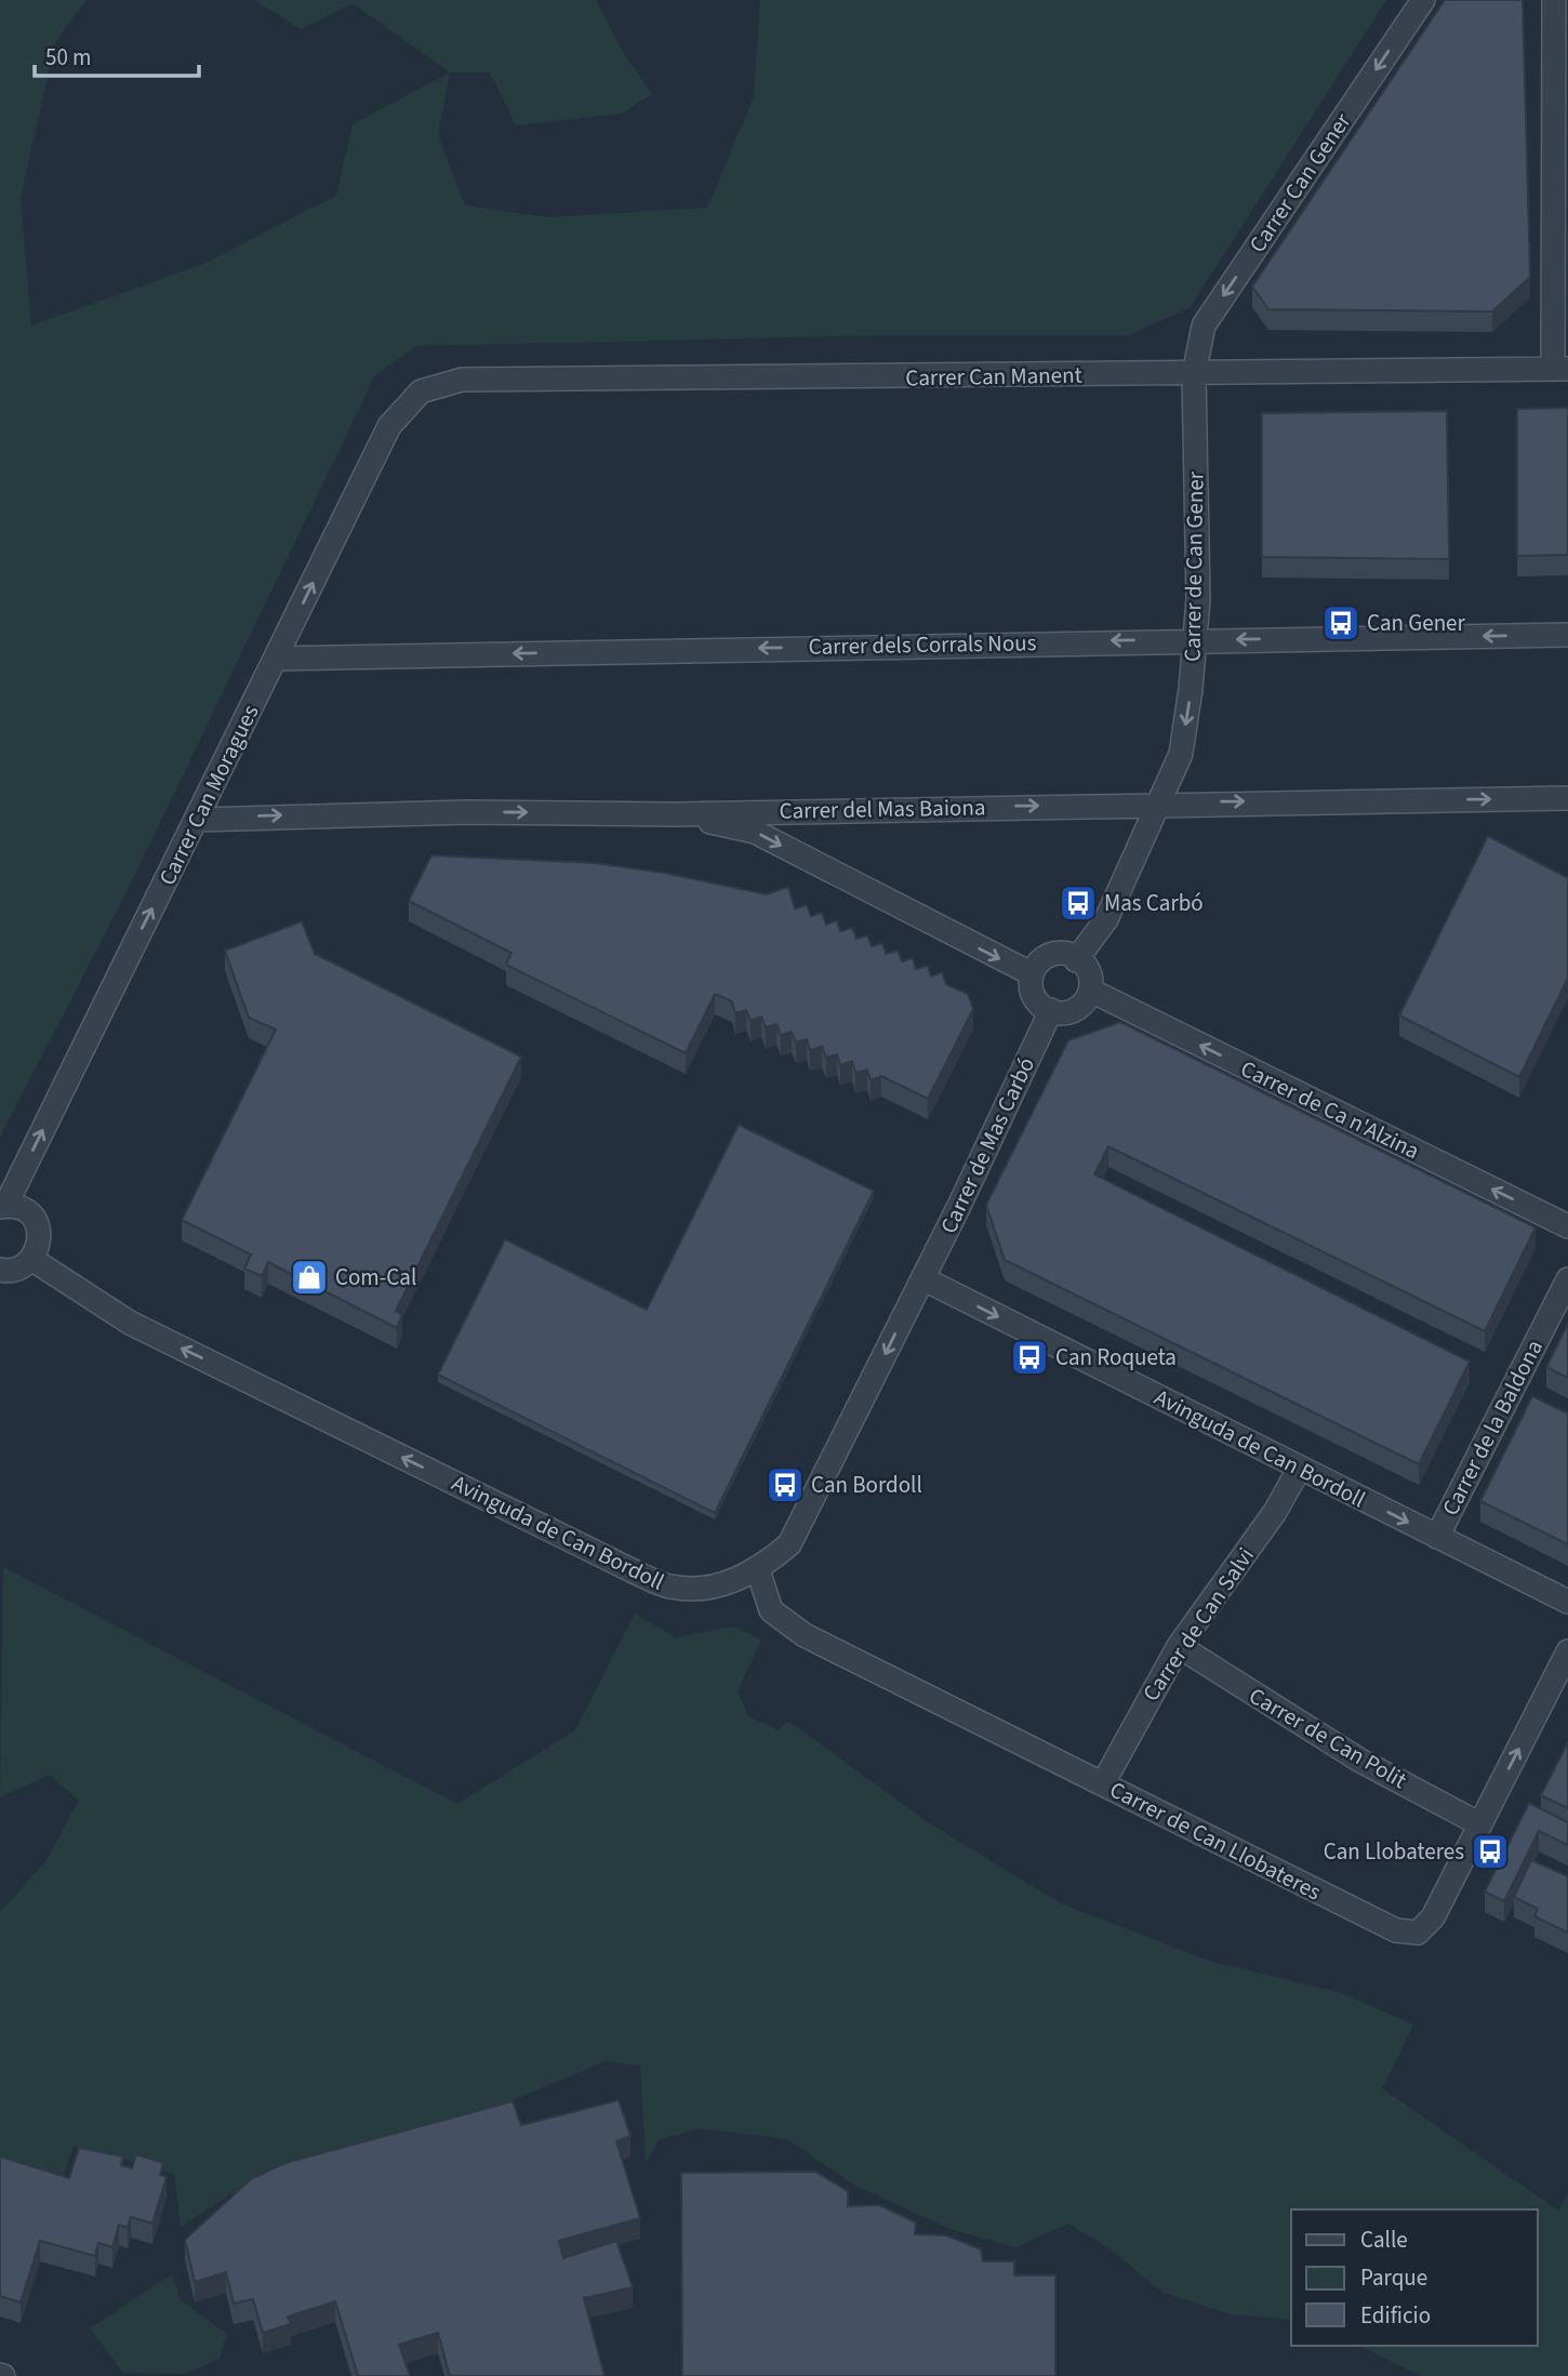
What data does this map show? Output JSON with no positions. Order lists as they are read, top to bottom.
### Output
{
  "streets": {
    "street": [
      "Carrer Can Gener",
      "Carrer Can Manent",
      "Carrer de Can Gener",
      "Carrer dels Corrals Nous",
      "Carrer Can Moragues",
      "Carrer del Mas Baiona",
      "Carrer de Ca n'Alzina",
      "Carrer de Mas Carbó",
      "Carrer de la Baldona",
      "Avinguda de Can Bordoll",
      "Carrer de Can Salvi",
      "Carrer de Can Polit",
      "Carrer de Can Llobateres"
    ]
  },
  "crossings": [
    ["Carrer Can Gener", "Carrer Can Manent"],
    ["Carrer Can Gener", "Carrer de Can Gener"],
    ["Carrer Can Manent", "Carrer de Can Gener"],
    ["Carrer Can Manent", "Carrer Can Moragues"],
    ["Carrer de Can Gener", "Carrer dels Corrals Nous"],
    ["Carrer de Can Gener", "Carrer del Mas Baiona"],
    ["Carrer de Can Gener", "Carrer de Ca n'Alzina"],
    ["Carrer de Can Gener", "Carrer de Mas Carbó"],
    ["Carrer dels Corrals Nous", "Carrer Can Moragues"],
    ["Carrer Can Moragues", "Carrer del Mas Baiona"],
    ["Carrer de Ca n'Alzina", "Carrer de Mas Carbó"],
    ["Carrer de Mas Carbó", "Avinguda de Can Bordoll"],
    ["Carrer de la Baldona", "Avinguda de Can Bordoll"],
    ["Avinguda de Can Bordoll", "Carrer de Can Salvi"],
    ["Avinguda de Can Bordoll", "Carrer de Can Llobateres"],
    ["Carrer de Can Salvi", "Carrer de Can Polit"],
    ["Carrer de Can Salvi", "Carrer de Can Llobateres"],
    ["Carrer de Can Polit", "Carrer de Can Llobateres"]
  ],
  "one_way": [
    "Carrer Can Gener",
    "Carrer dels Corrals Nous",
    "Carrer Can Moragues",
    "Carrer del Mas Baiona",
    "Carrer de Ca n'Alzina"
  ],
  "places": {
    "bus stop": [
      "Can Gener",
      "Mas Carbó",
      "Can Roqueta",
      "Can Bordoll",
      "Can Llobateres"
    ],
    "shop": ["Com-Cal"]
  },
  "legend": ["Calle", "Parque", "Edificio"],
  "scale_bar": "50 m"
}
